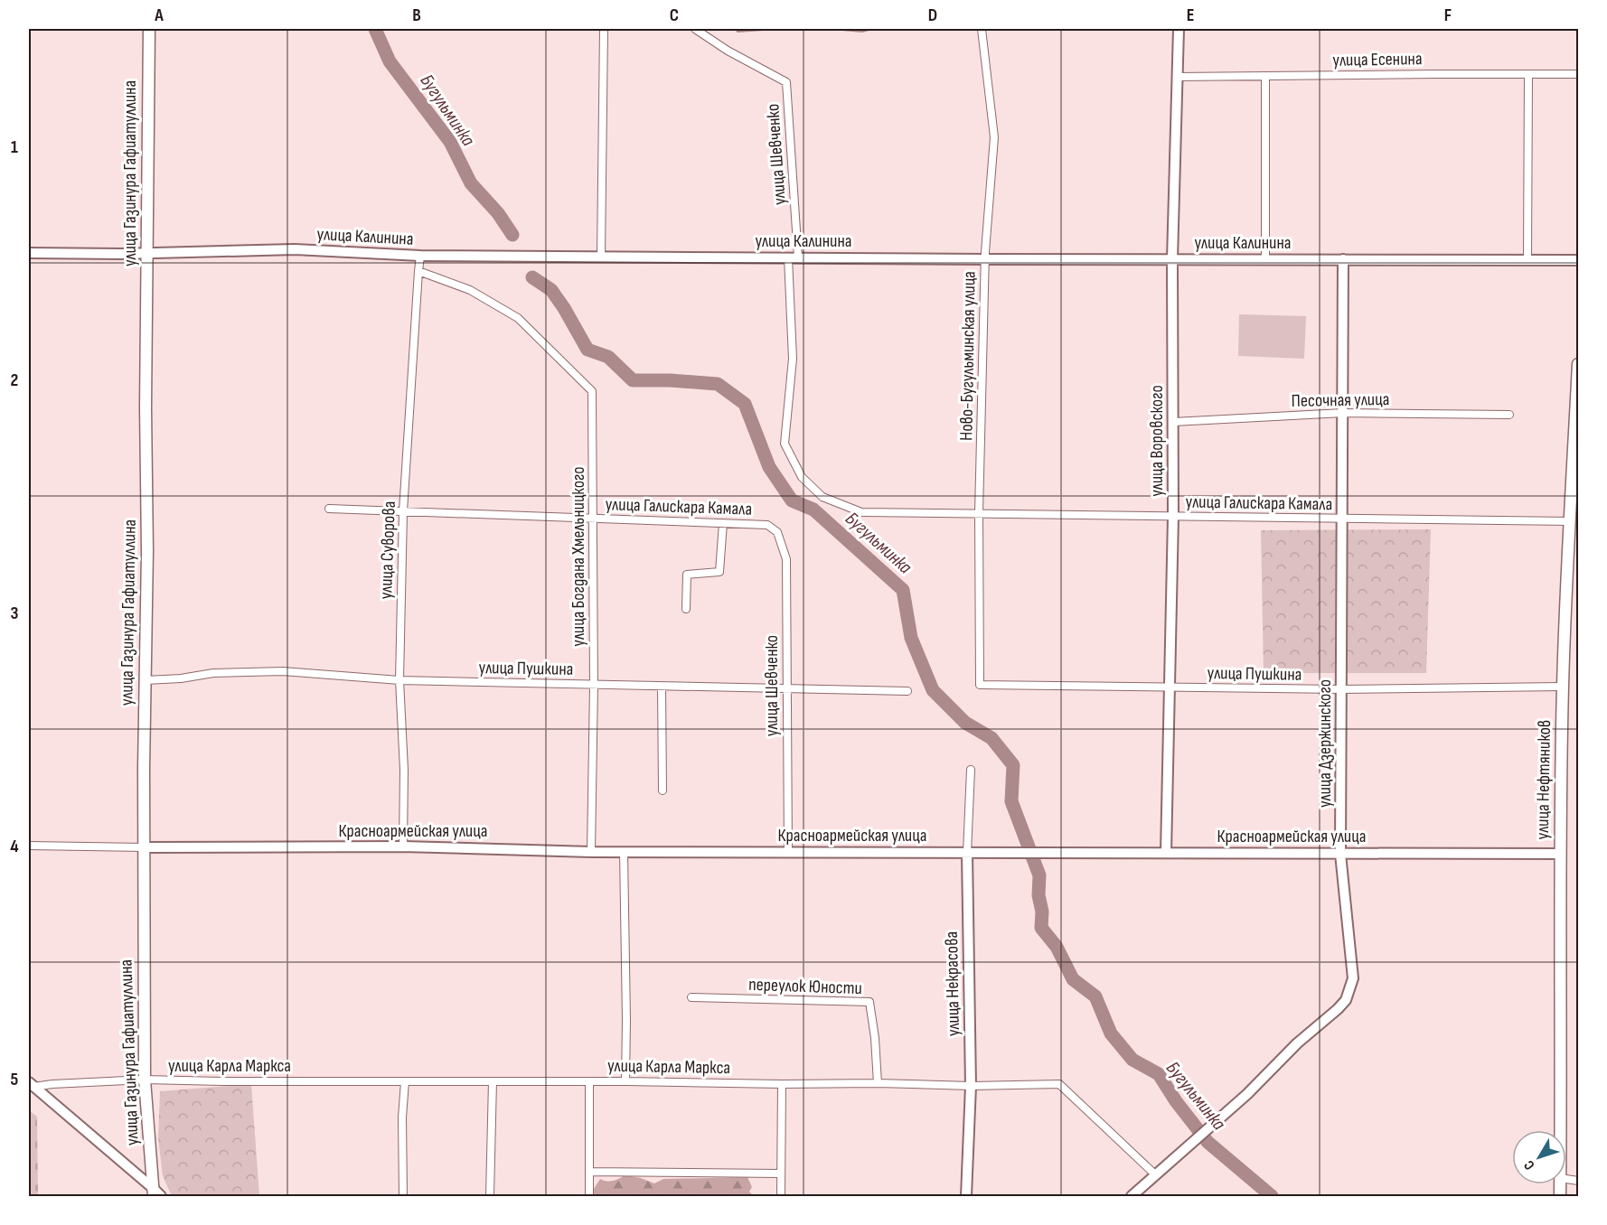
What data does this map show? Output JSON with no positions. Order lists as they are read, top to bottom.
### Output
{
  "streets": {
    "main road": ["улица Газинура Гафиатуллина", "улица Нефтяников"],
    "street": [
      "улица Есенина",
      "улица Шевченко",
      "улица Калинина",
      "Ново-Бугульминская улица",
      "Песочная улица",
      "улица Воровского",
      "улица Галискара Камала",
      "улица Суворова",
      "улица Богдана Хмельницкого",
      "улица Пушкина",
      "улица Дзержинского",
      "Красноармейская улица",
      "улица Некрасова",
      "переулок Юности",
      "улица Карла Маркса"
    ]
  },
  "crossings": [
    ["улица Есенина", "улица Воровского"],
    ["улица Шевченко", "улица Калинина"],
    ["улица Шевченко", "улица Галискара Камала"],
    ["улица Шевченко", "улица Пушкина"],
    ["улица Шевченко", "Красноармейская улица"],
    ["улица Газинура Гафиатуллина", "улица Калинина"],
    ["улица Газинура Гафиатуллина", "улица Пушкина"],
    ["улица Газинура Гафиатуллина", "Красноармейская улица"],
    ["улица Газинура Гафиатуллина", "улица Карла Маркса"],
    ["улица Калинина", "Ново-Бугульминская улица"],
    ["улица Калинина", "улица Воровского"],
    ["улица Калинина", "улица Суворова"],
    ["улица Калинина", "улица Дзержинского"],
    ["Ново-Бугульминская улица", "улица Галискара Камала"],
    ["Ново-Бугульминская улица", "улица Пушкина"],
    ["Песочная улица", "улица Воровского"],
    ["Песочная улица", "улица Дзержинского"],
    ["улица Воровского", "улица Галискара Камала"],
    ["улица Воровского", "улица Пушкина"],
    ["улица Воровского", "Красноармейская улица"],
    ["улица Галискара Камала", "улица Суворова"],
    ["улица Галискара Камала", "улица Богдана Хмельницкого"],
    ["улица Галискара Камала", "улица Дзержинского"],
    ["улица Галискара Камала", "улица Нефтяников"],
    ["улица Суворова", "улица Богдана Хмельницкого"],
    ["улица Суворова", "улица Пушкина"],
    ["улица Суворова", "Красноармейская улица"],
    ["улица Богдана Хмельницкого", "улица Пушкина"],
    ["улица Богдана Хмельницкого", "Красноармейская улица"],
    ["улица Пушкина", "улица Дзержинского"],
    ["улица Пушкина", "улица Нефтяников"],
    ["улица Дзержинского", "Красноармейская улица"],
    ["улица Дзержинского", "улица Карла Маркса"],
    ["улица Нефтяников", "Красноармейская улица"],
    ["Красноармейская улица", "улица Некрасова"],
    ["улица Некрасова", "улица Карла Маркса"],
    ["переулок Юности", "улица Карла Маркса"]
  ],
  "water": ["Бугульминка"],
  "north": "bottom left",
  "grid": {
    "columns": [
      "A",
      "B",
      "C",
      "D",
      "E",
      "F"
    ],
    "rows": [
      "1",
      "2",
      "3",
      "4",
      "5"
    ]
  }
}
